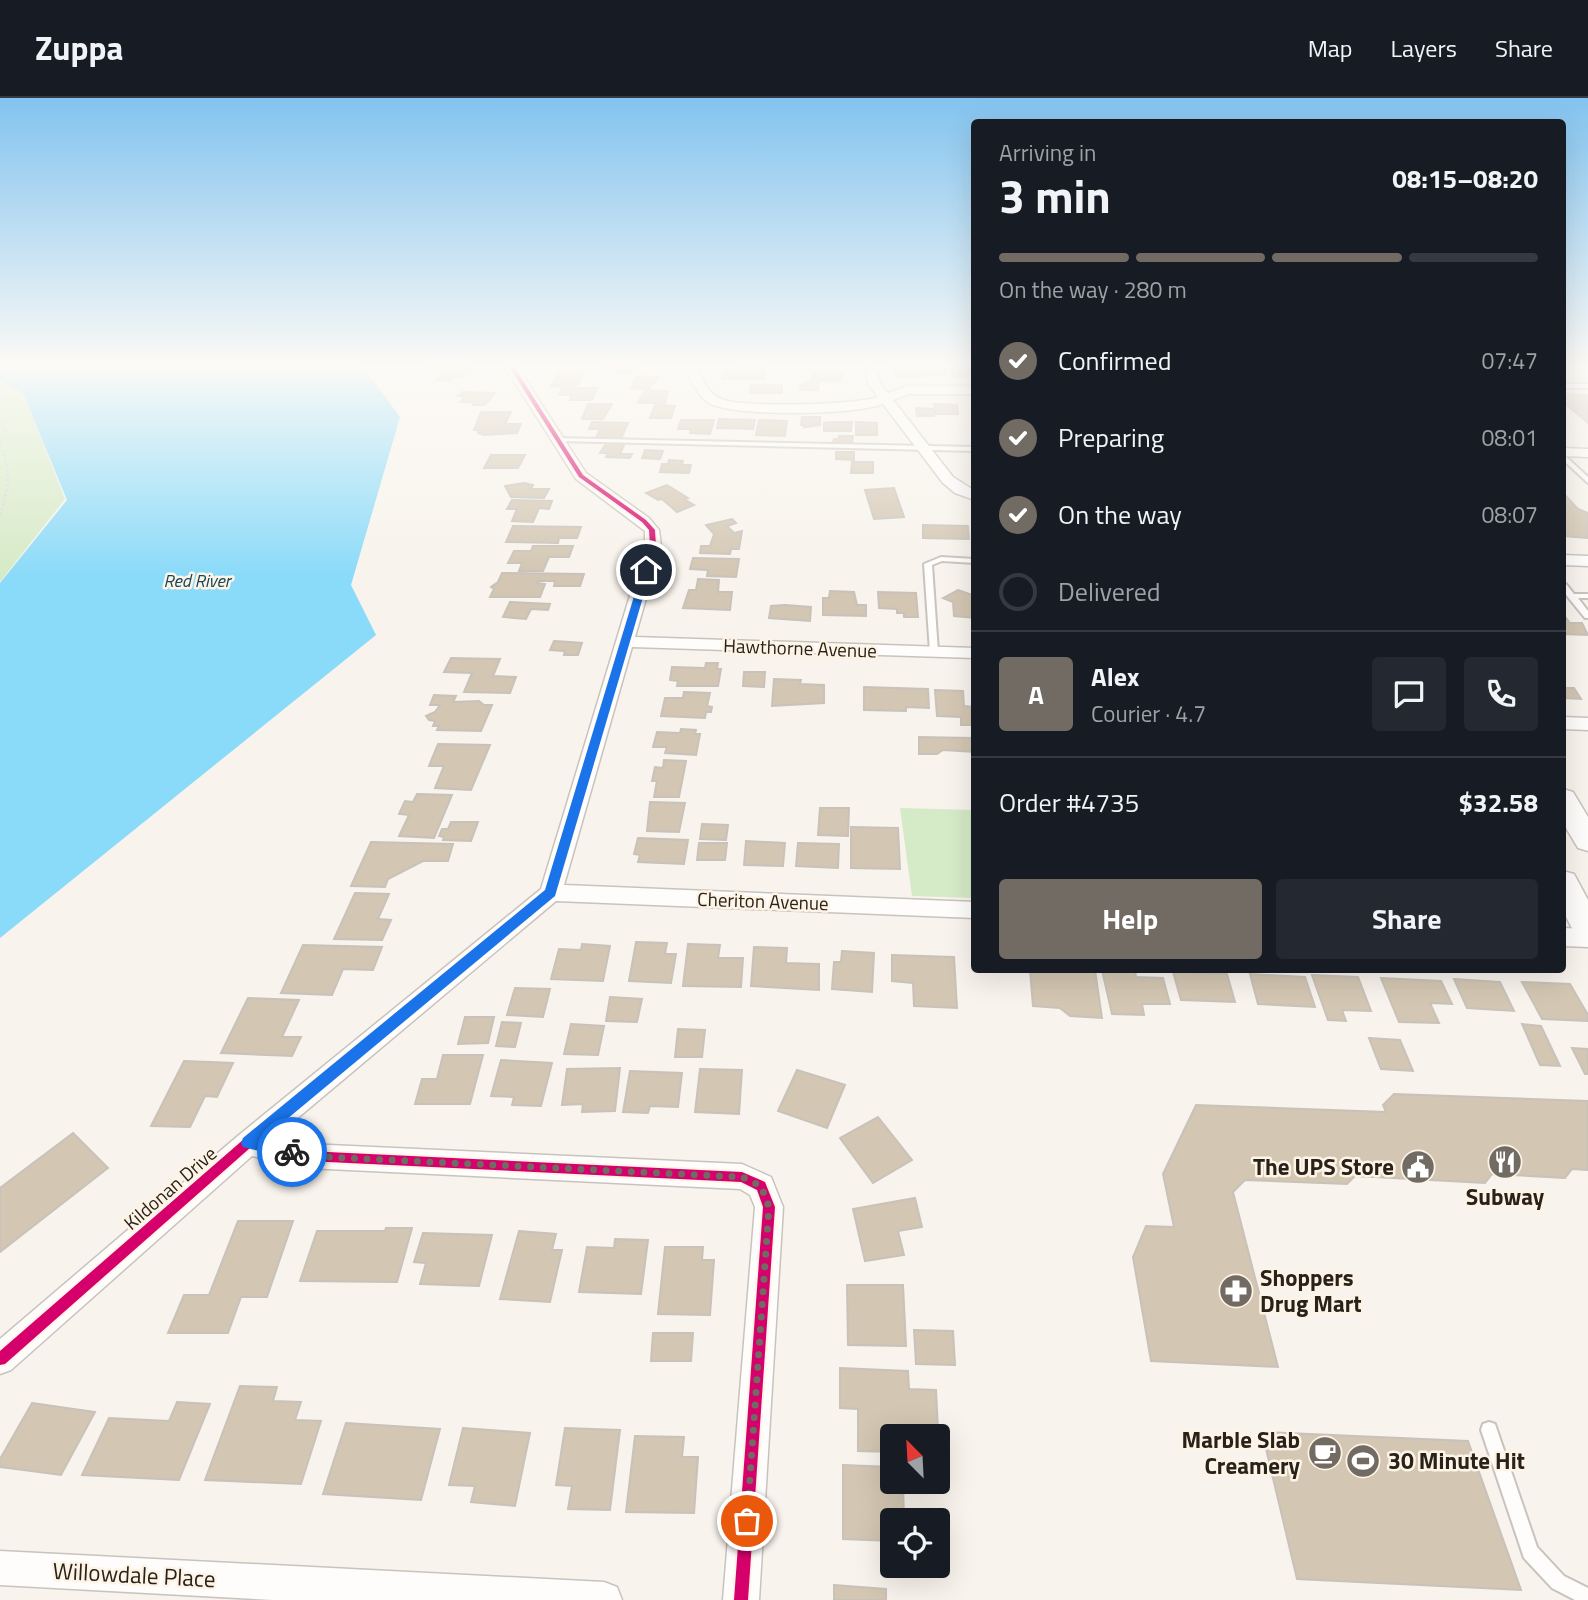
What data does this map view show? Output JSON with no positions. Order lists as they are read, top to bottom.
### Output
{
  "streets": {
    "street": [
      "Hawthorne Avenue",
      "Cheriton Avenue",
      "Kildonan Drive",
      "Willowdale Place"
    ]
  },
  "crossings": [
    ["Cheriton Avenue", "Kildonan Drive"]
  ],
  "water": ["Red River"],
  "places": {
    "restaurant": ["Subway"],
    "public building": ["The UPS Store"],
    "pharmacy": ["Shoppers Drug Mart"],
    "cafe": ["Marble Slab Creamery"],
    "sports": ["30 Minute Hit"]
  },
  "north": "top left",
  "page": {
    "header": "Zuppa",
    "nav": ["Map", "Layers", "Share"],
    "heading": ["3 min", "Arriving in", "08:15–08:20"],
    "panel": [
      "Alex",
      "Courier · 4.7",
      "Order #4735",
      "$32.58"
    ],
    "bar": "On the way · 280 m",
    "list": [
      ["Confirmed", "07:47"],
      ["Preparing", "08:01"],
      ["On the way", "08:07"],
      "Delivered"
    ],
    "round": "A",
    "buttons": ["Help", "Share"]
  }
}
